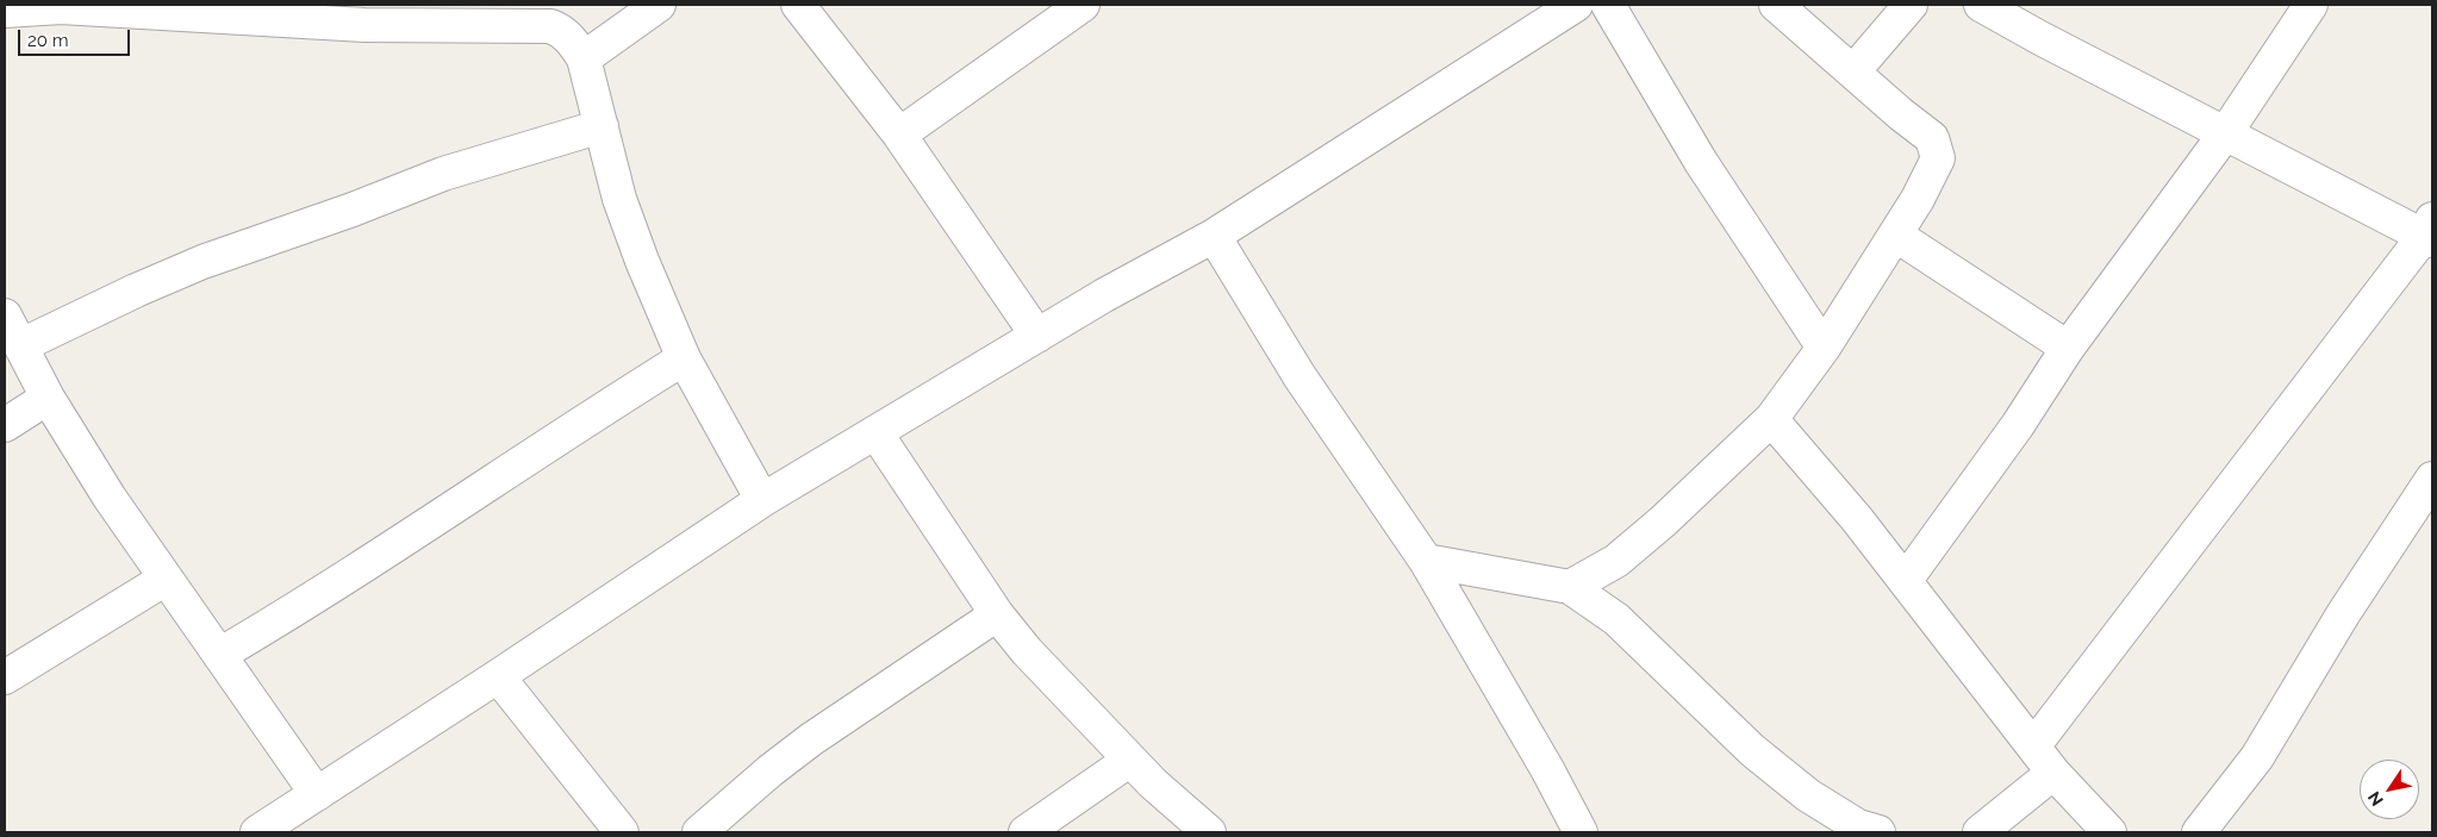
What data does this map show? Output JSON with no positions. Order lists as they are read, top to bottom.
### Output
{
  "scale_bar": "20 m",
  "north": "bottom left"
}
